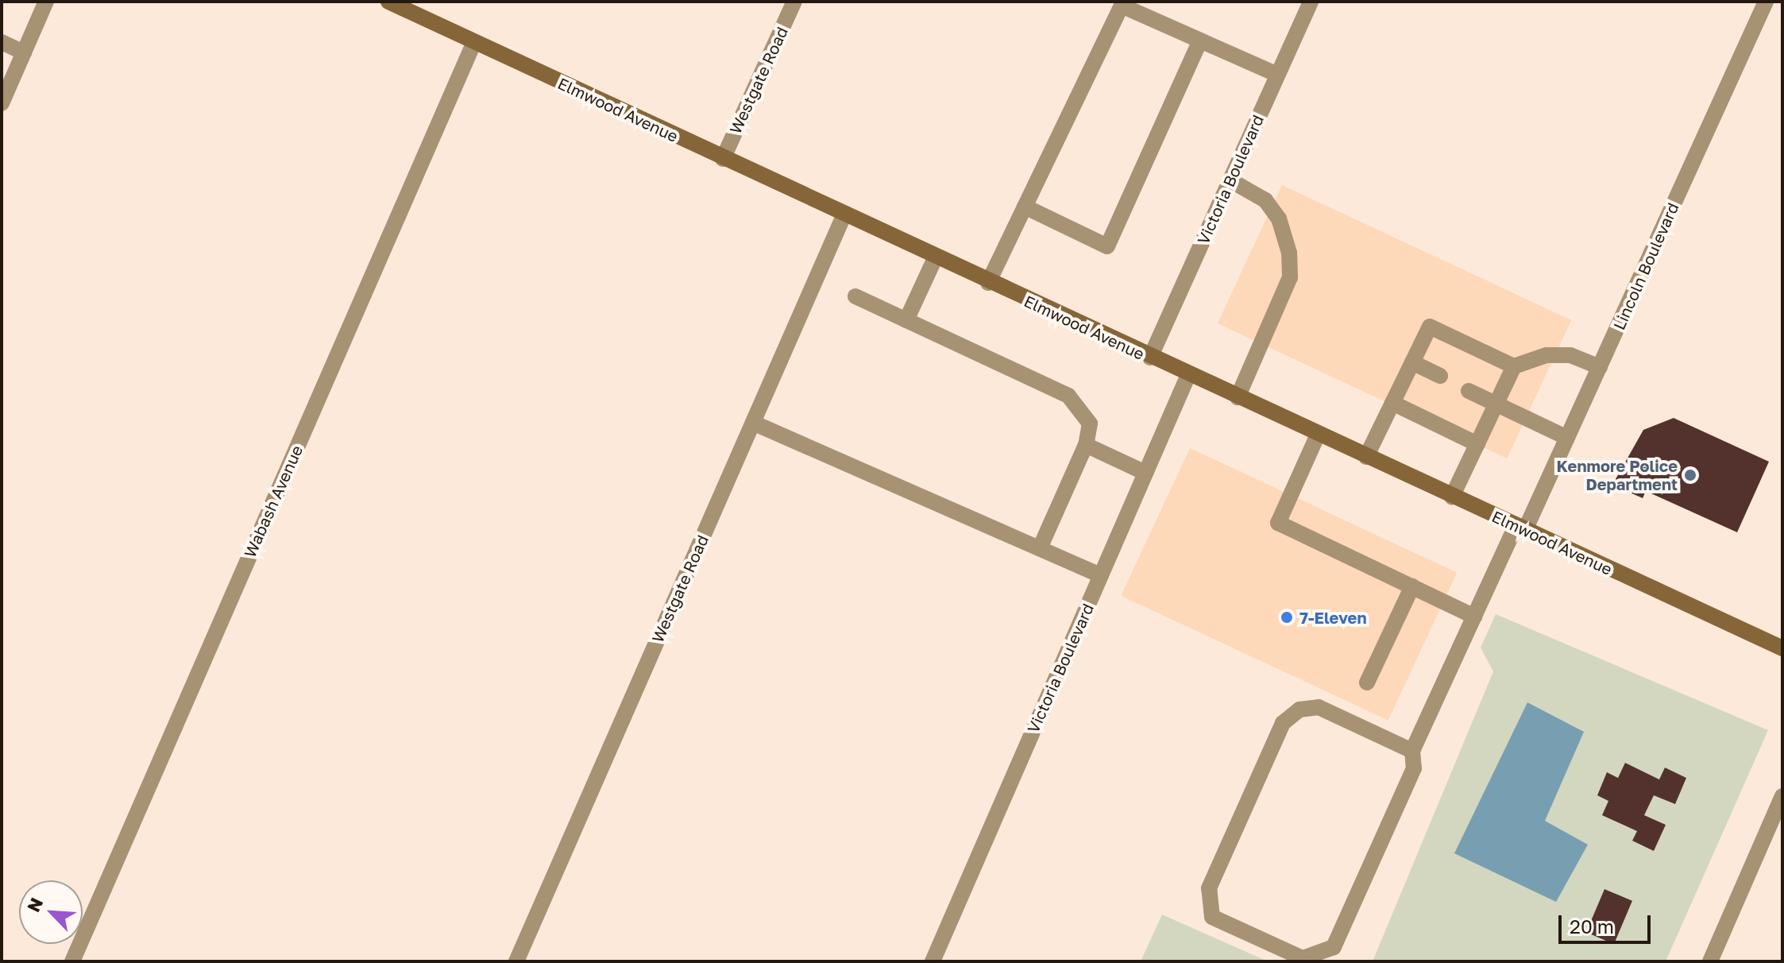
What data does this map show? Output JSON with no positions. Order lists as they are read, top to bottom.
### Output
{
  "streets": {
    "street": [
      "Westgate Road",
      "Elmwood Avenue",
      "Victoria Boulevard",
      "Lincoln Boulevard",
      "Wabash Avenue"
    ]
  },
  "crossings": [
    ["Westgate Road", "Elmwood Avenue"],
    ["Elmwood Avenue", "Victoria Boulevard"],
    ["Elmwood Avenue", "Lincoln Boulevard"],
    ["Elmwood Avenue", "Wabash Avenue"]
  ],
  "places": ["Kenmore Police Department", "7-Eleven"],
  "scale_bar": "20 m",
  "north": "top left"
}
